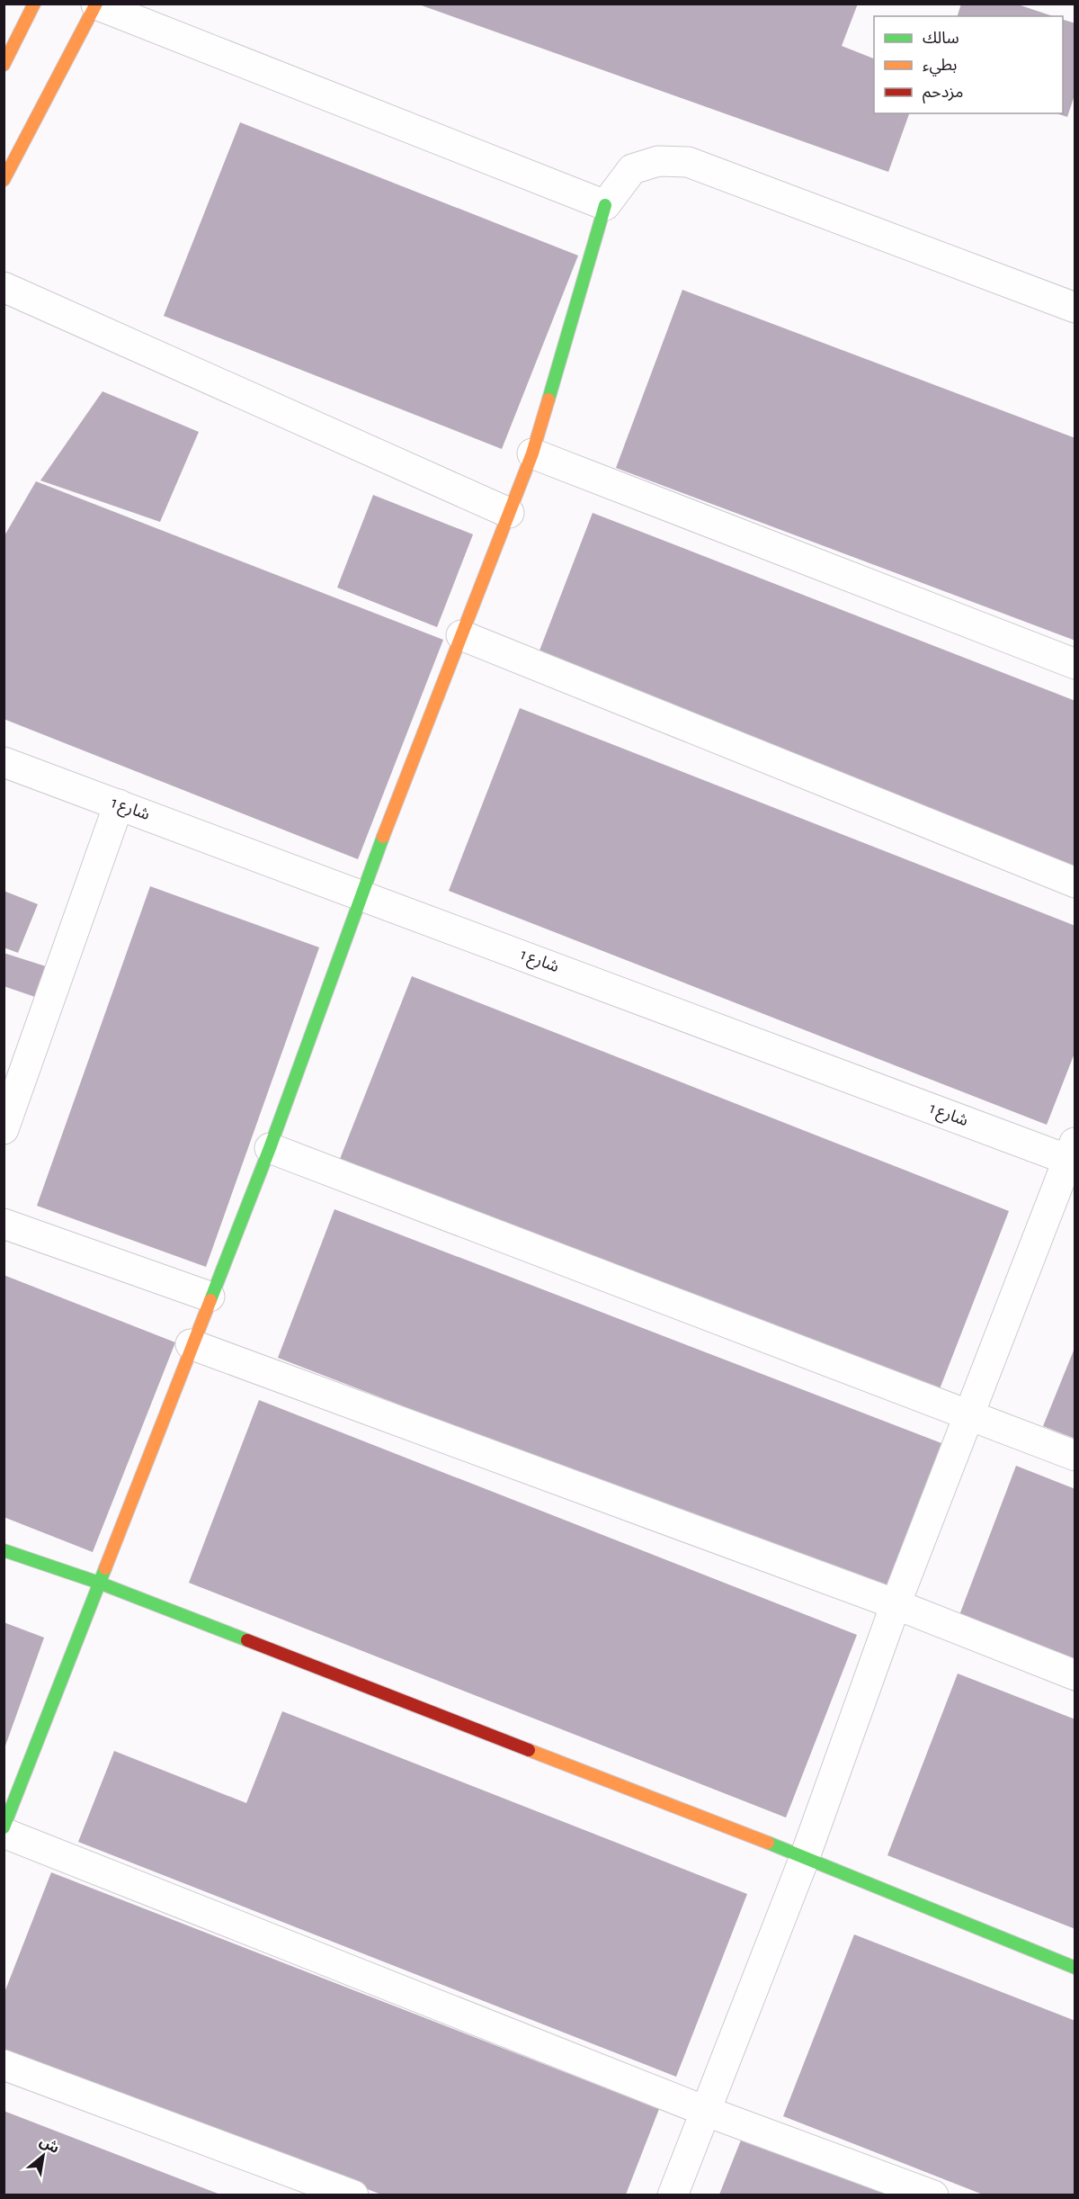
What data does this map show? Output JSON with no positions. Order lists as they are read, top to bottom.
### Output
{
  "streets": {
    "street": ["شارع 1"]
  },
  "legend": ["سالك", "بطيء", "مزدحم"],
  "north": "top right"
}
